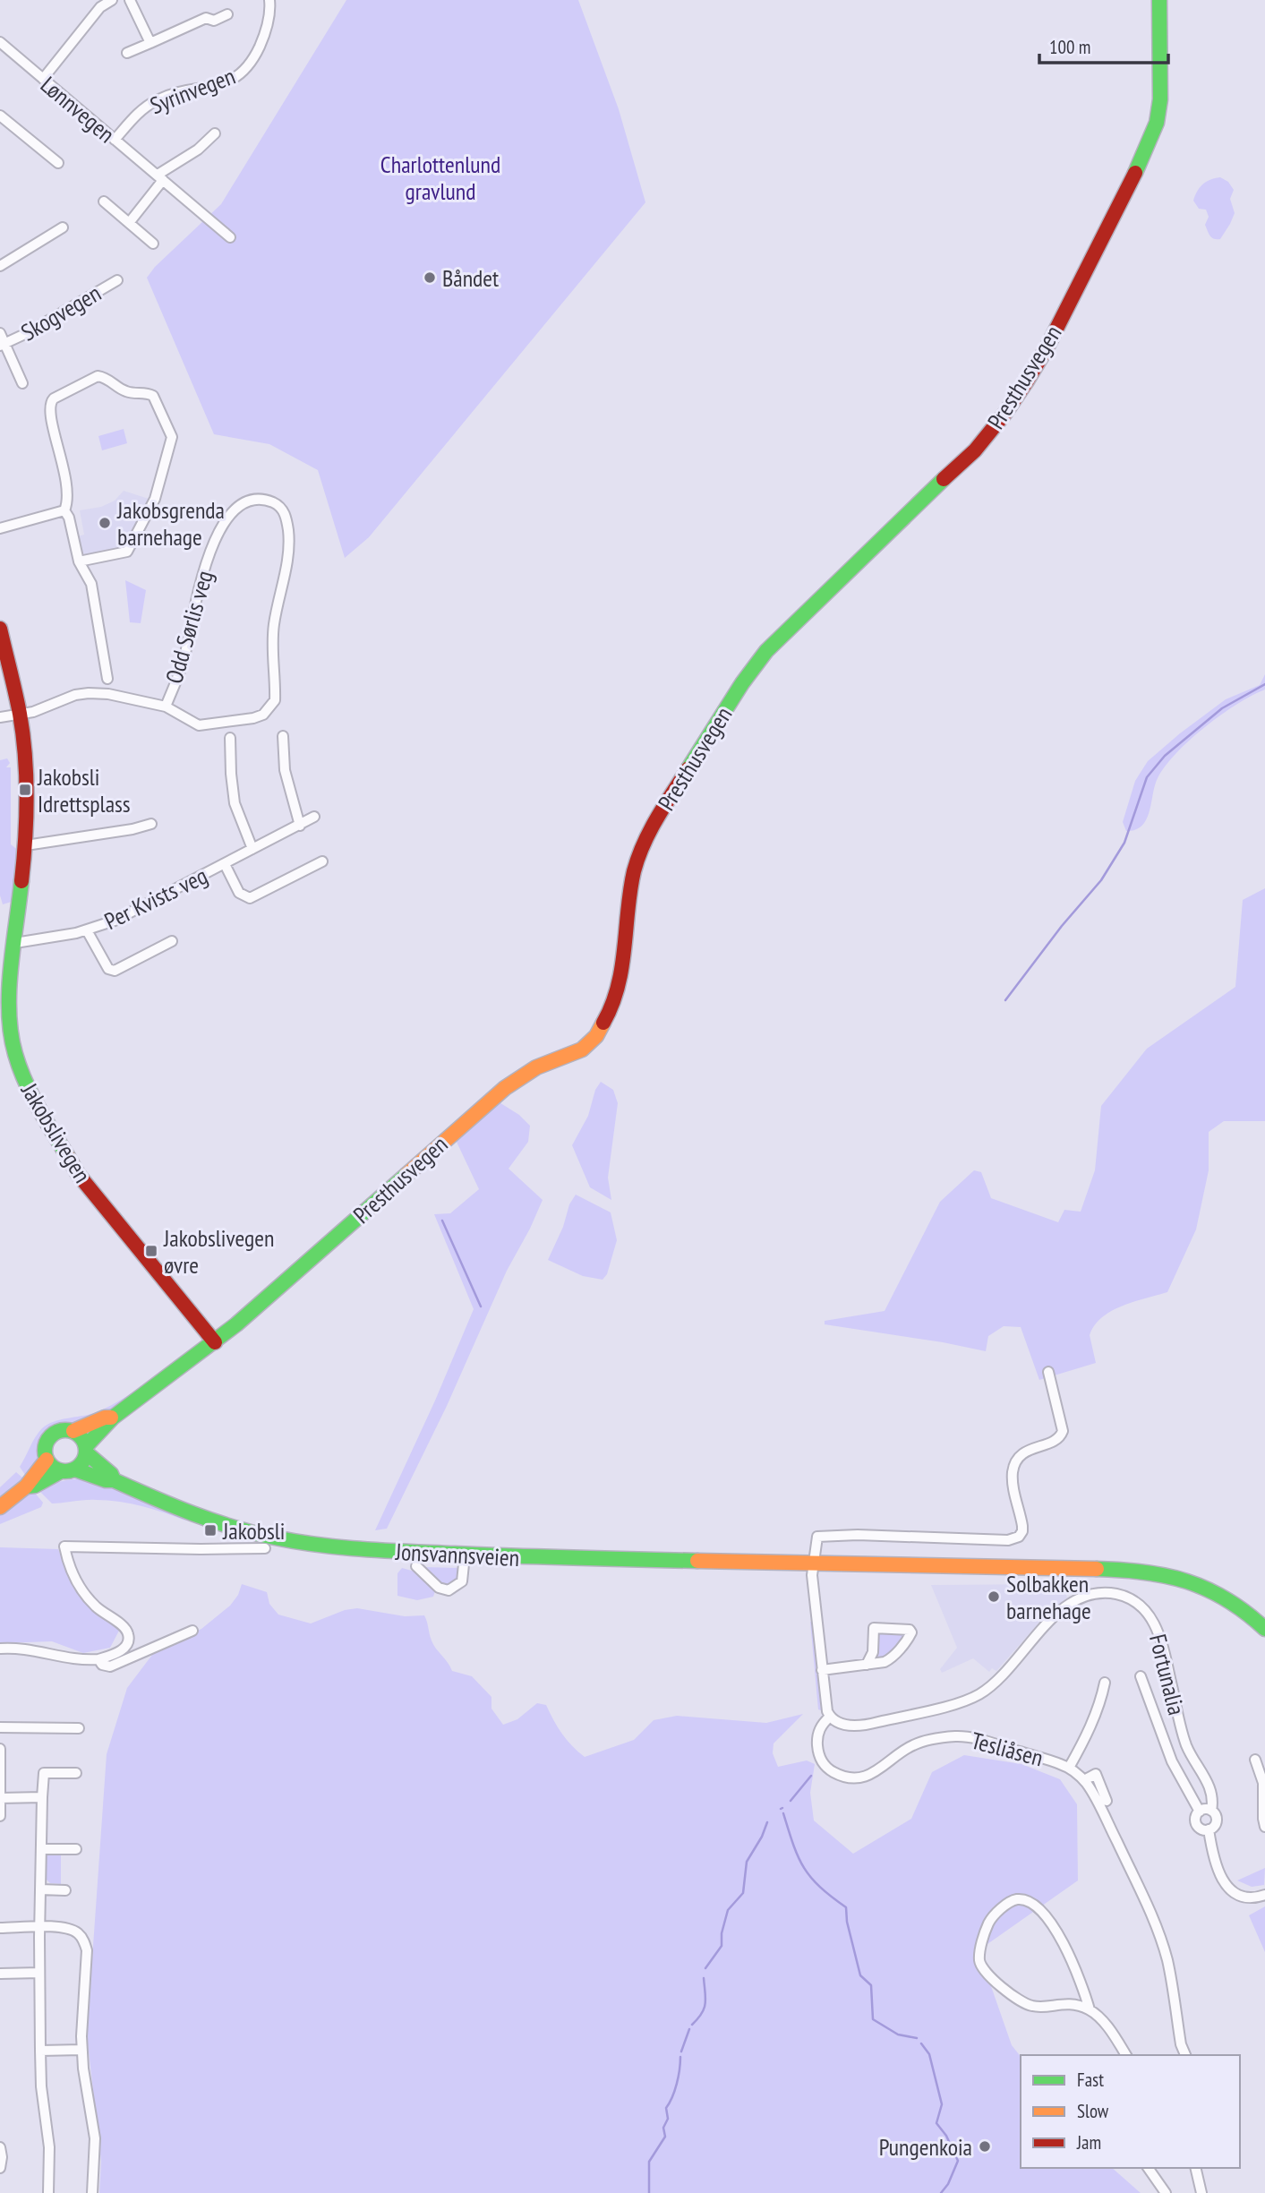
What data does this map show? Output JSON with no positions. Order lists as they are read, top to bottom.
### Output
{
  "streets": {
    "street": [
      "Syrinvegen",
      "Lønnvegen",
      "Skogvegen",
      "Presthusvegen",
      "Odd Sørlis veg",
      "Per Kvists veg",
      "Jakobslivegen",
      "Jonsvannsveien",
      "Fortunalia",
      "Tesliåsen"
    ]
  },
  "crossings": [
    ["Syrinvegen", "Lønnvegen"],
    ["Presthusvegen", "Jakobslivegen"],
    ["Presthusvegen", "Jonsvannsveien"],
    ["Odd Sørlis veg", "Jakobslivegen"],
    ["Per Kvists veg", "Jakobslivegen"],
    ["Fortunalia", "Tesliåsen"]
  ],
  "parks": ["Charlottenlund gravlund"],
  "places": {
    "other": [
      "Båndet",
      "Jakobsgrenda barnehage",
      "Solbakken barnehage",
      "Pungenkoia"
    ],
    "transit": ["Jakobsli Idrettsplass", "Jakobslivegen øvre", "Jakobsli"]
  },
  "legend": ["Fast", "Slow", "Jam"],
  "scale_bar": "100 m"
}
